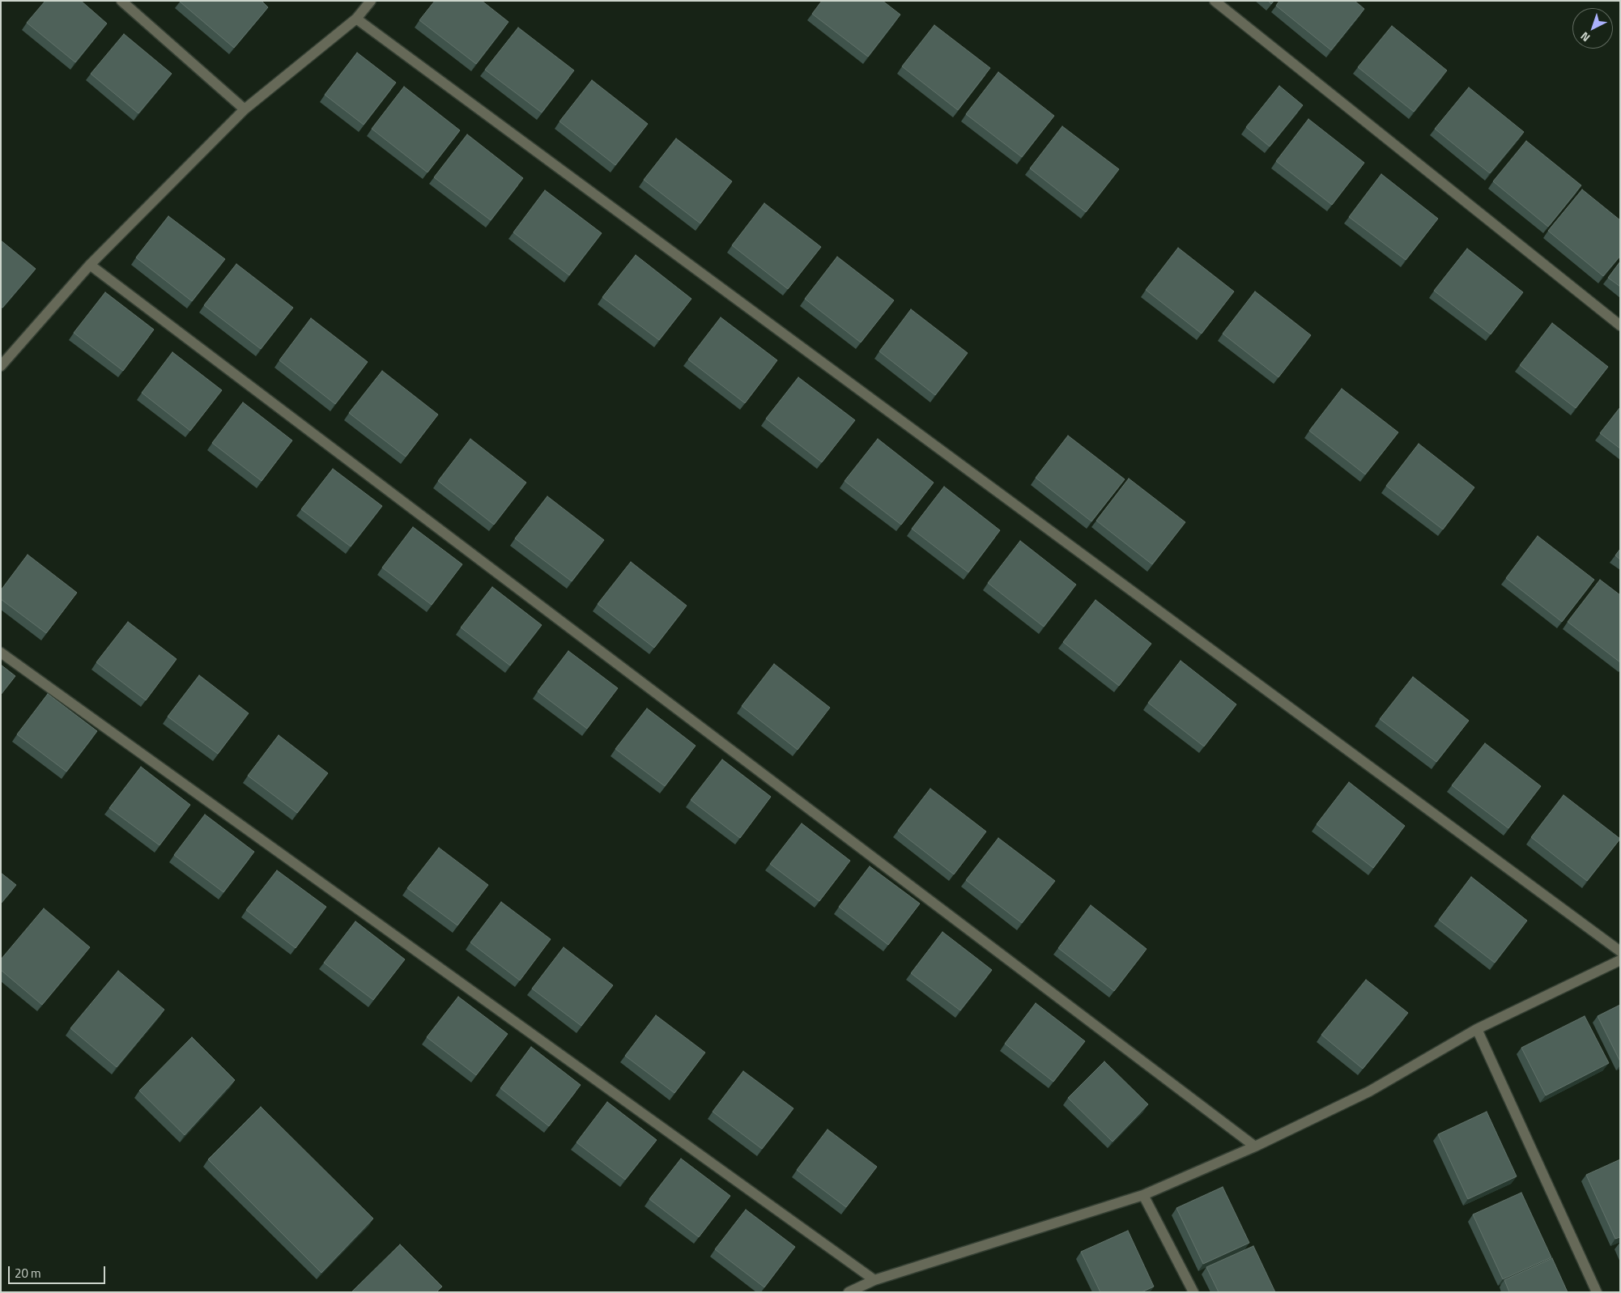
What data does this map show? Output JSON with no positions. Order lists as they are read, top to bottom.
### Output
{
  "scale_bar": "20 m",
  "north": "bottom left"
}
